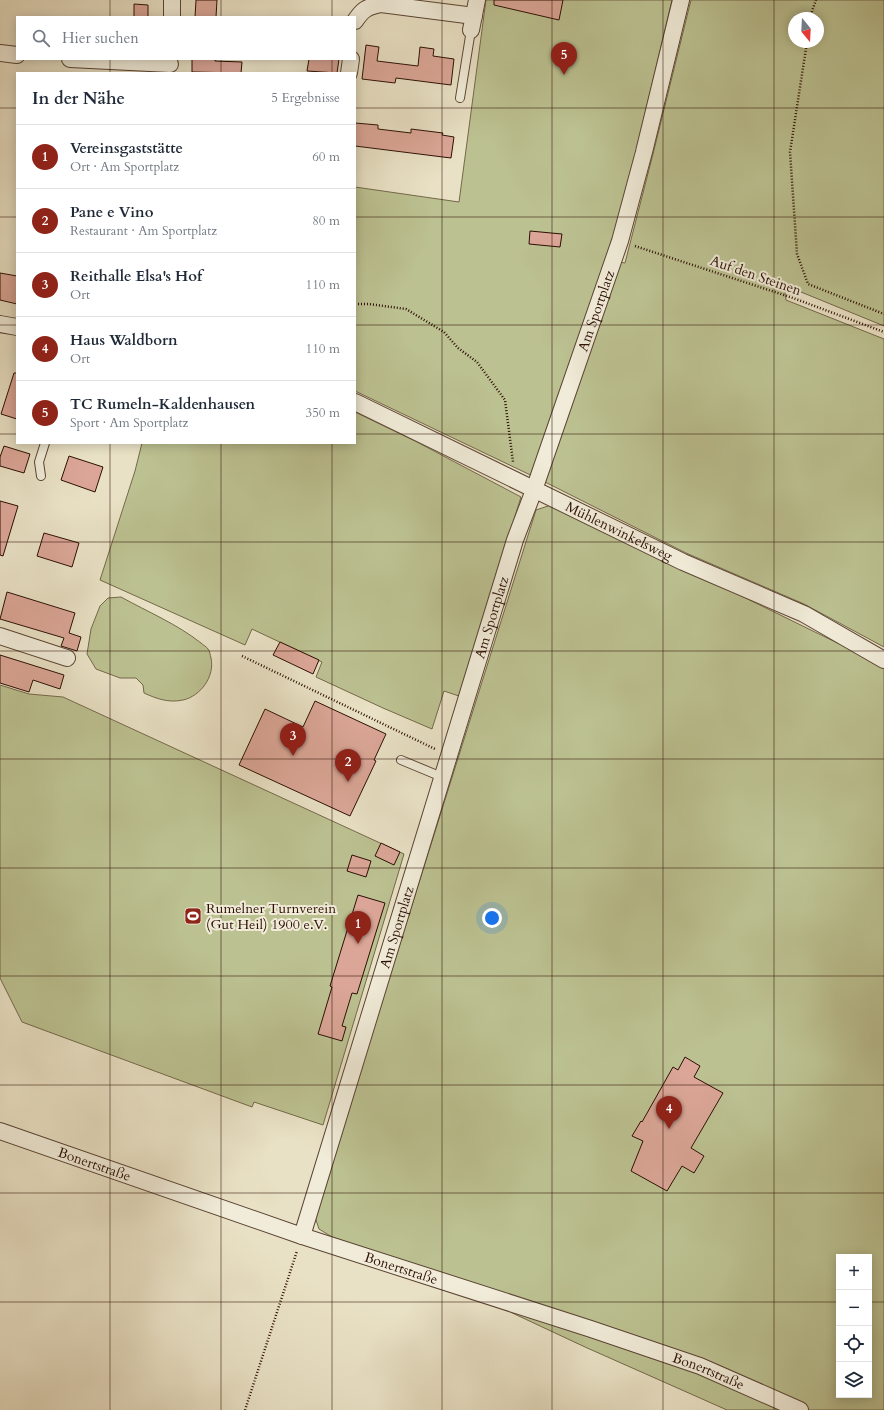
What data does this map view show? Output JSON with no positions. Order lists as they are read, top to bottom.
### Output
{
  "streets": {
    "street": ["Am Sportplatz", "Mühlenwinkelsweg", "Bonertstraße"],
    "path": ["Auf den Steinen"]
  },
  "crossings": [
    ["Auf den Steinen", "Am Sportplatz"],
    ["Am Sportplatz", "Mühlenwinkelsweg"],
    ["Am Sportplatz", "Bonertstraße"]
  ],
  "places": {
    "sports": ["Rumelner Turnverein (Gut Heil) 1900 e.V."]
  },
  "north": "bottom",
  "page": {
    "search": "Hier suchen",
    "pins": [
      "5",
      "3",
      "2",
      "1",
      "4"
    ],
    "heading": ["In der Nähe", "5 Ergebnisse"],
    "list": [
      {
        "mark": "1",
        "name": "Vereinsgaststätte",
        "note": "Ort · Am Sportplatz",
        "value": "60 m"
      },
      {
        "mark": "2",
        "name": "Pane e Vino",
        "note": "Restaurant · Am Sportplatz",
        "value": "80 m"
      },
      {
        "mark": "3",
        "name": "Reithalle Elsa's Hof",
        "note": "Ort",
        "value": "110 m"
      },
      {
        "mark": "4",
        "name": "Haus Waldborn",
        "note": "Ort",
        "value": "110 m"
      },
      {
        "mark": "5",
        "name": "TC Rumeln-Kaldenhausen",
        "note": "Sport · Am Sportplatz",
        "value": "350 m"
      }
    ],
    "map_buttons": ["+", "−"]
  }
}
